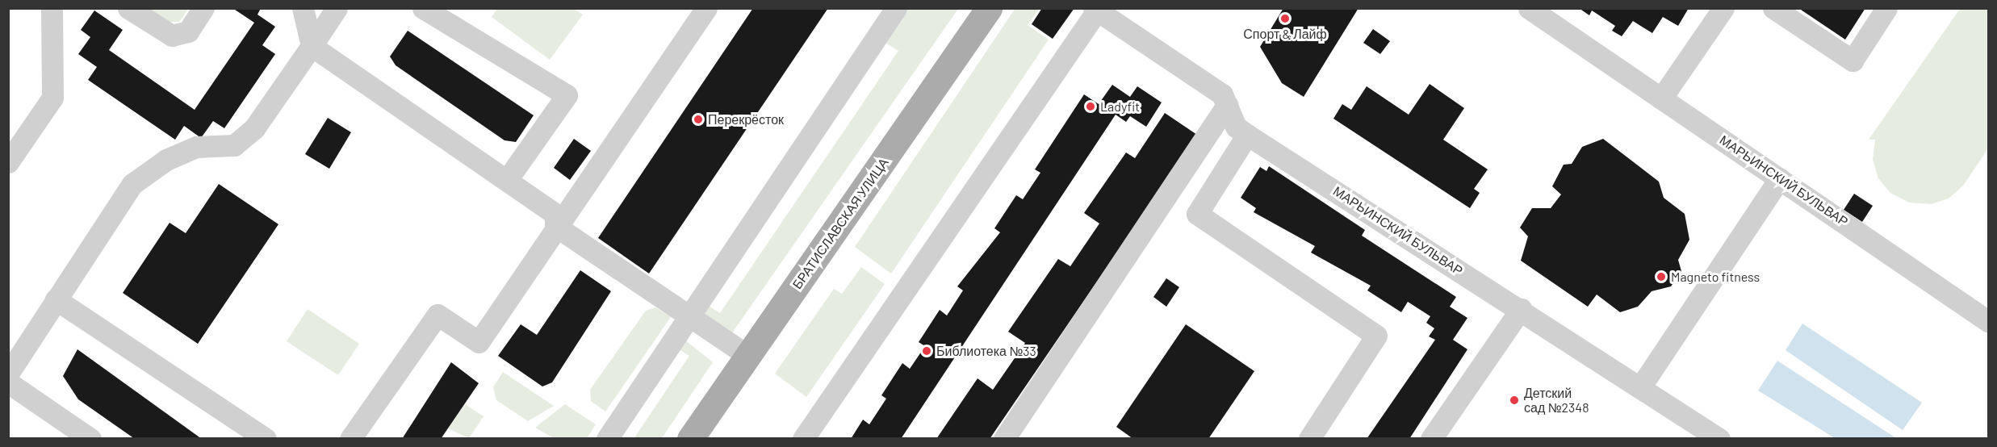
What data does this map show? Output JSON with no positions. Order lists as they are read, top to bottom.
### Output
{
  "streets": {
    "main road": ["БРАТИСЛАВСКАЯ УЛИЦА"],
    "street": ["МАРЬИНСКИЙ БУЛЬВАР"]
  },
  "places": [
    "Спорт & Лайф",
    "Ladyfit",
    "Перекрёсток",
    "Magneto fitness",
    "Библиотека №33",
    "Детский сад №2348"
  ]
}
